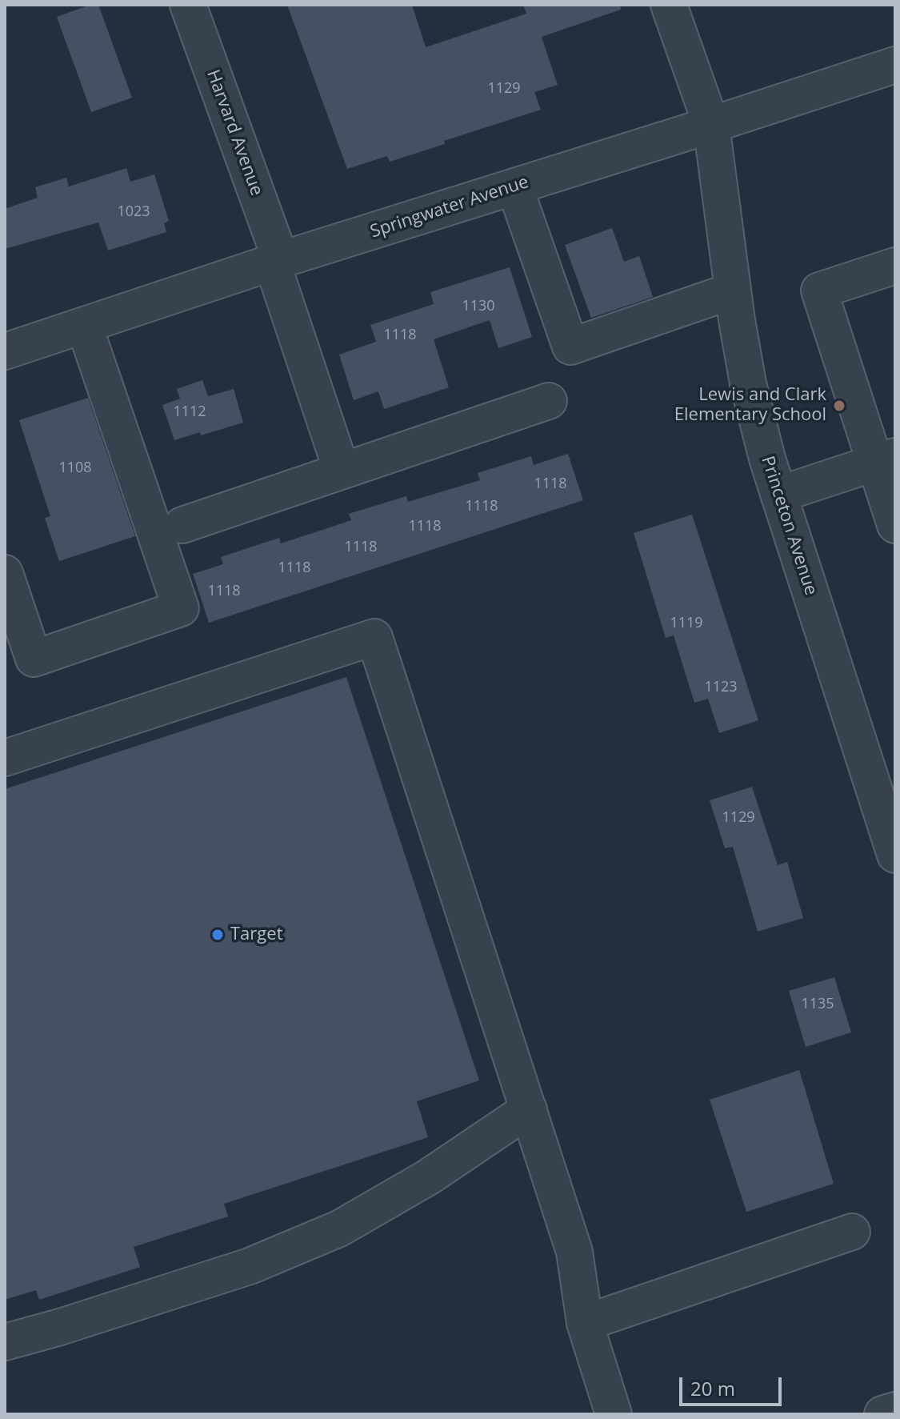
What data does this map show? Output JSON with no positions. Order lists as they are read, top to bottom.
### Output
{
  "streets": {
    "street": ["Harvard Avenue", "Springwater Avenue", "Princeton Avenue"]
  },
  "crossings": [
    ["Harvard Avenue", "Springwater Avenue"],
    ["Springwater Avenue", "Princeton Avenue"]
  ],
  "places": ["Lewis and Clark Elementary School", "Target"],
  "house_numbers": [
    "1129",
    "1023",
    "1130",
    "1118",
    "1112",
    "1108",
    "1118",
    "1118",
    "1118",
    "1118",
    "1118",
    "1118",
    "1119",
    "1123",
    "1129",
    "1135"
  ],
  "scale_bar": "20 m"
}
